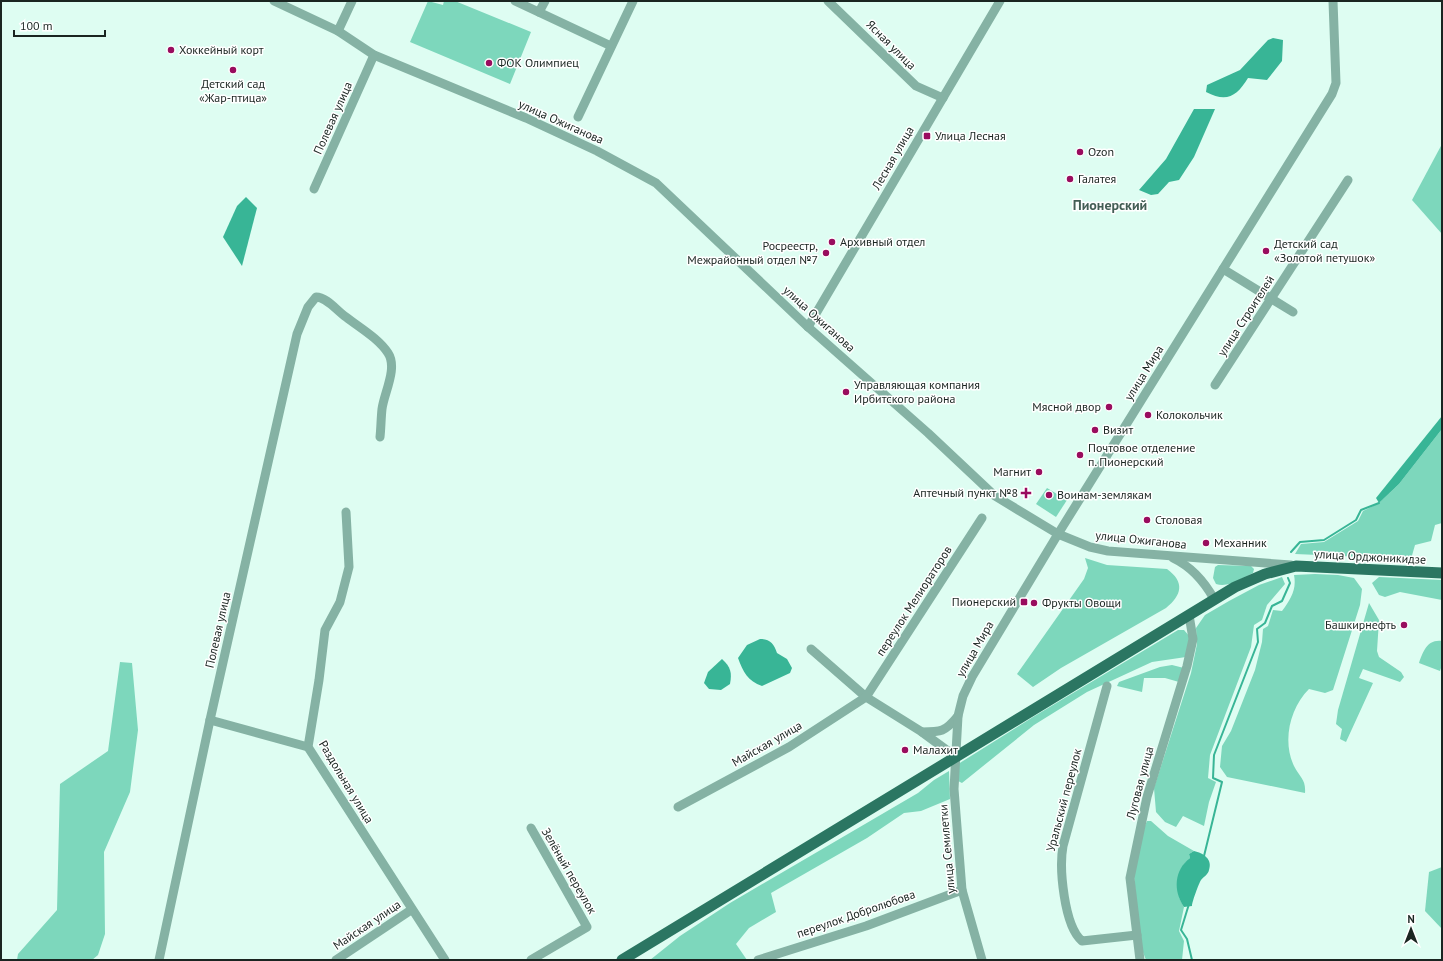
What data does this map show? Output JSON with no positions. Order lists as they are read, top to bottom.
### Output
{
  "streets": {
    "main road": ["улица Орджоникидзе"],
    "street": [
      "Ясная улица",
      "Полевая улица",
      "улица Ожиганова",
      "Лесная улица",
      "улица Строителей",
      "улица Мира",
      "переулок Мелиораторов",
      "Майская улица",
      "Раздольная улица",
      "Луговая улица",
      "Уральский переулок",
      "улица Семилетки",
      "Зелёный переулок",
      "переулок Добролюбова"
    ]
  },
  "crossings": [
    ["Ясная улица", "Лесная улица"],
    ["Полевая улица", "улица Ожиганова"],
    ["улица Ожиганова", "Лесная улица"],
    ["улица Ожиганова", "улица Мира"],
    ["улица Ожиганова", "улица Орджоникидзе"],
    ["улица Мира", "улица Орджоникидзе"],
    ["улица Мира", "улица Семилетки"],
    ["улица Орджоникидзе", "Луговая улица"],
    ["улица Орджоникидзе", "улица Семилетки"],
    ["переулок Мелиораторов", "Майская улица"],
    ["Майская улица", "Раздольная улица"],
    ["Луговая улица", "Уральский переулок"],
    ["улица Семилетки", "переулок Добролюбова"]
  ],
  "districts": ["Пионерский"],
  "places": {
    "other": [
      "Хоккейный корт",
      "ФОК Олимпиец",
      "Детский сад «Жар-птица»",
      "Ozon",
      "Галатея",
      "Архивный отдел",
      "Детский сад «Золотой петушок»",
      "Росреестр, Межрайонный отдел №7",
      "Управляющая компания Ирбитского района",
      "Мясной двор",
      "Колокольчик",
      "Визит",
      "Почтовое отделение п. Пионерский",
      "Магнит",
      "Воинам-землякам",
      "Столовая",
      "Механник",
      "Фрукты Овощи",
      "Башкирнефть",
      "Малахит"
    ],
    "transit": ["Улица Лесная", "Пионерский"],
    "health": ["Аптечный пункт №8"]
  },
  "scale_bar": "100 m",
  "north": "top"
}
